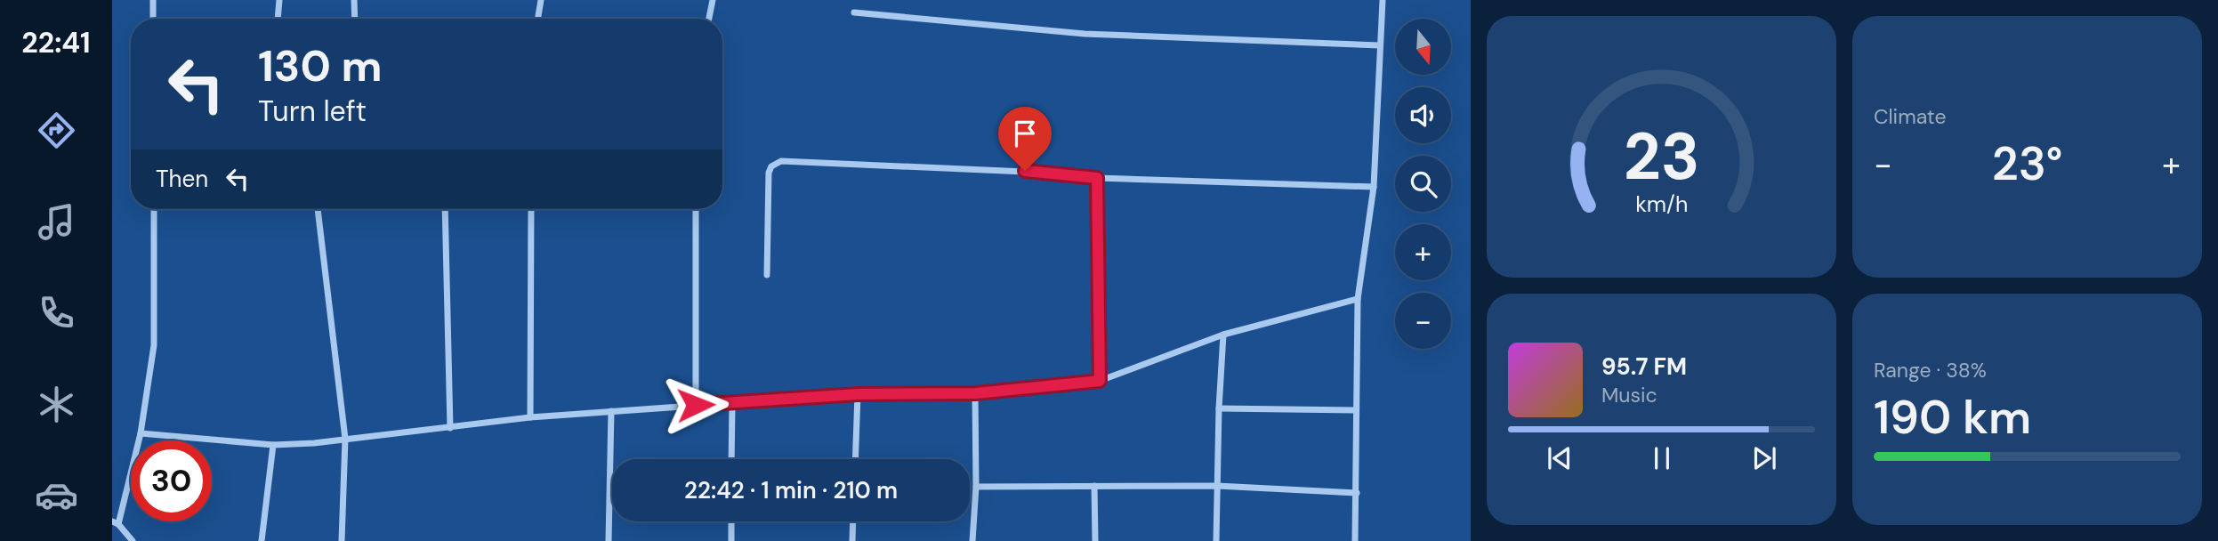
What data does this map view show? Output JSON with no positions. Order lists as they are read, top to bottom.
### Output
{
  "north": "bottom",
  "page": {
    "tabs": "22:41",
    "tile": [
      "Climate",
      ["Range · 38%", "190 km"]
    ],
    "map_buttons": ["+", "−"],
    "turn": ["130 m", "Turn left"],
    "heat": ["−", "23°", "+"],
    "then": "Then",
    "song": ["95.7 FM", "Music"],
    "limit": "30",
    "trip": "22:42 · 1 min · 210 m",
    "gauge": ["23", "km/h"]
  }
}
